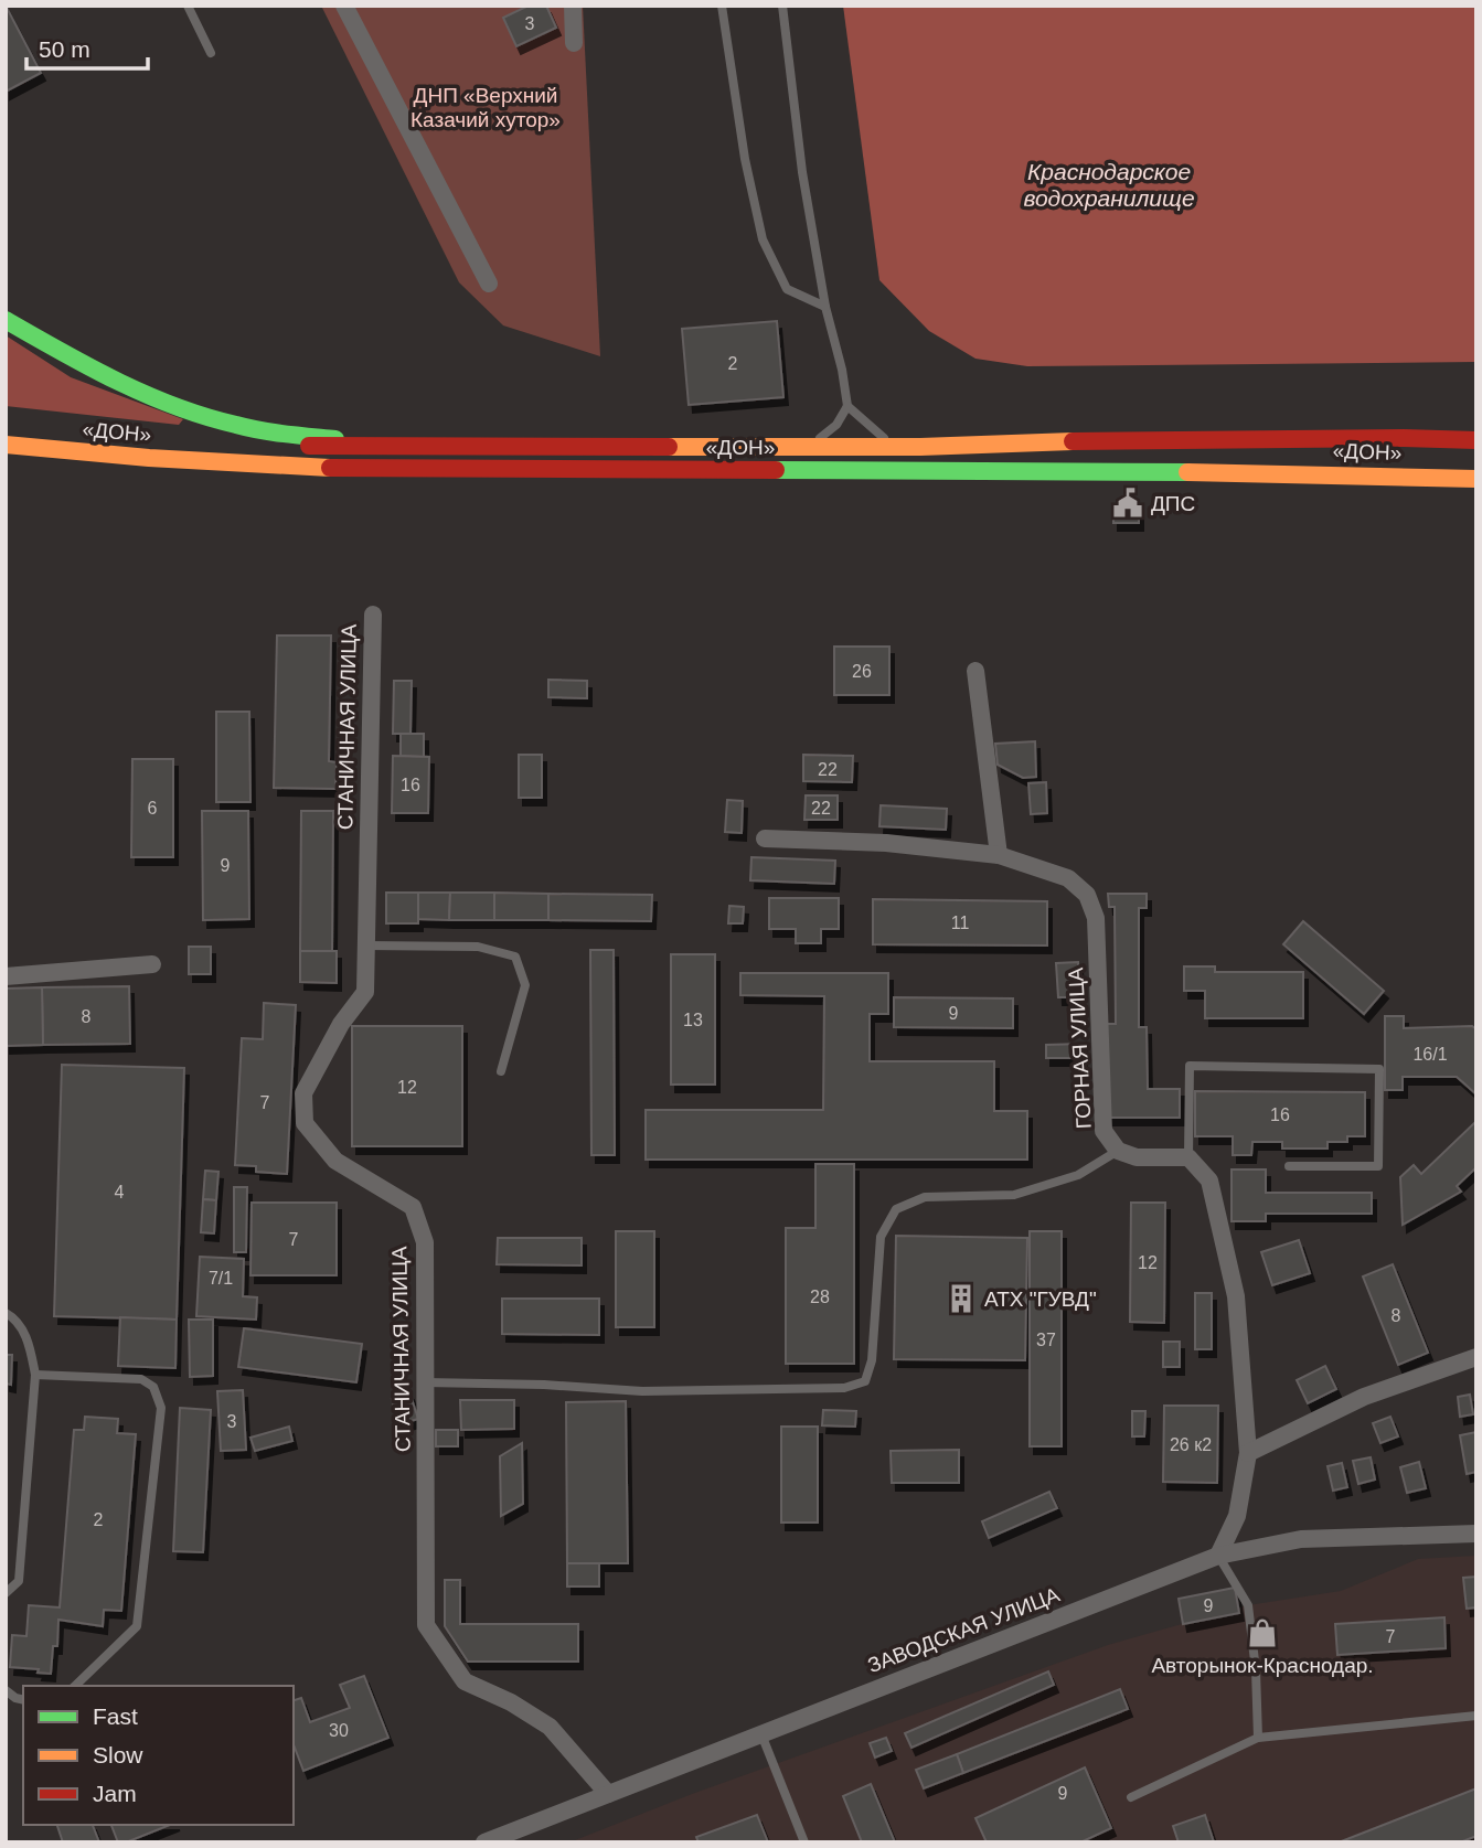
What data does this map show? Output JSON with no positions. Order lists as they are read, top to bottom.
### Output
{
  "streets": {
    "main road": ["«ДОН»"],
    "street": ["СТАНИЧНАЯ УЛИЦА", "ГОРНАЯ УЛИЦА", "ЗАВОДСКАЯ УЛИЦА"]
  },
  "crossings": [
    ["СТАНИЧНАЯ УЛИЦА", "ЗАВОДСКАЯ УЛИЦА"]
  ],
  "water": ["Краснодарское водохранилище"],
  "parks": ["ДНП «Верхний Казачий хутор»"],
  "places": {
    "public building": ["ДПС"],
    "building": ["АТХ \"ГУВД\""],
    "shop": ["Авторынок-Краснодар."]
  },
  "house_numbers": [
    "3",
    "2",
    "26",
    "22",
    "16",
    "6",
    "22",
    "9",
    "11",
    "9",
    "8",
    "13",
    "16/1",
    "12",
    "7",
    "16",
    "4",
    "7",
    "12",
    "7/1",
    "28",
    "8",
    "37",
    "3",
    "26 к2",
    "2",
    "9",
    "7",
    "30",
    "9"
  ],
  "legend": ["Fast", "Slow", "Jam"],
  "scale_bar": "50 m"
}
